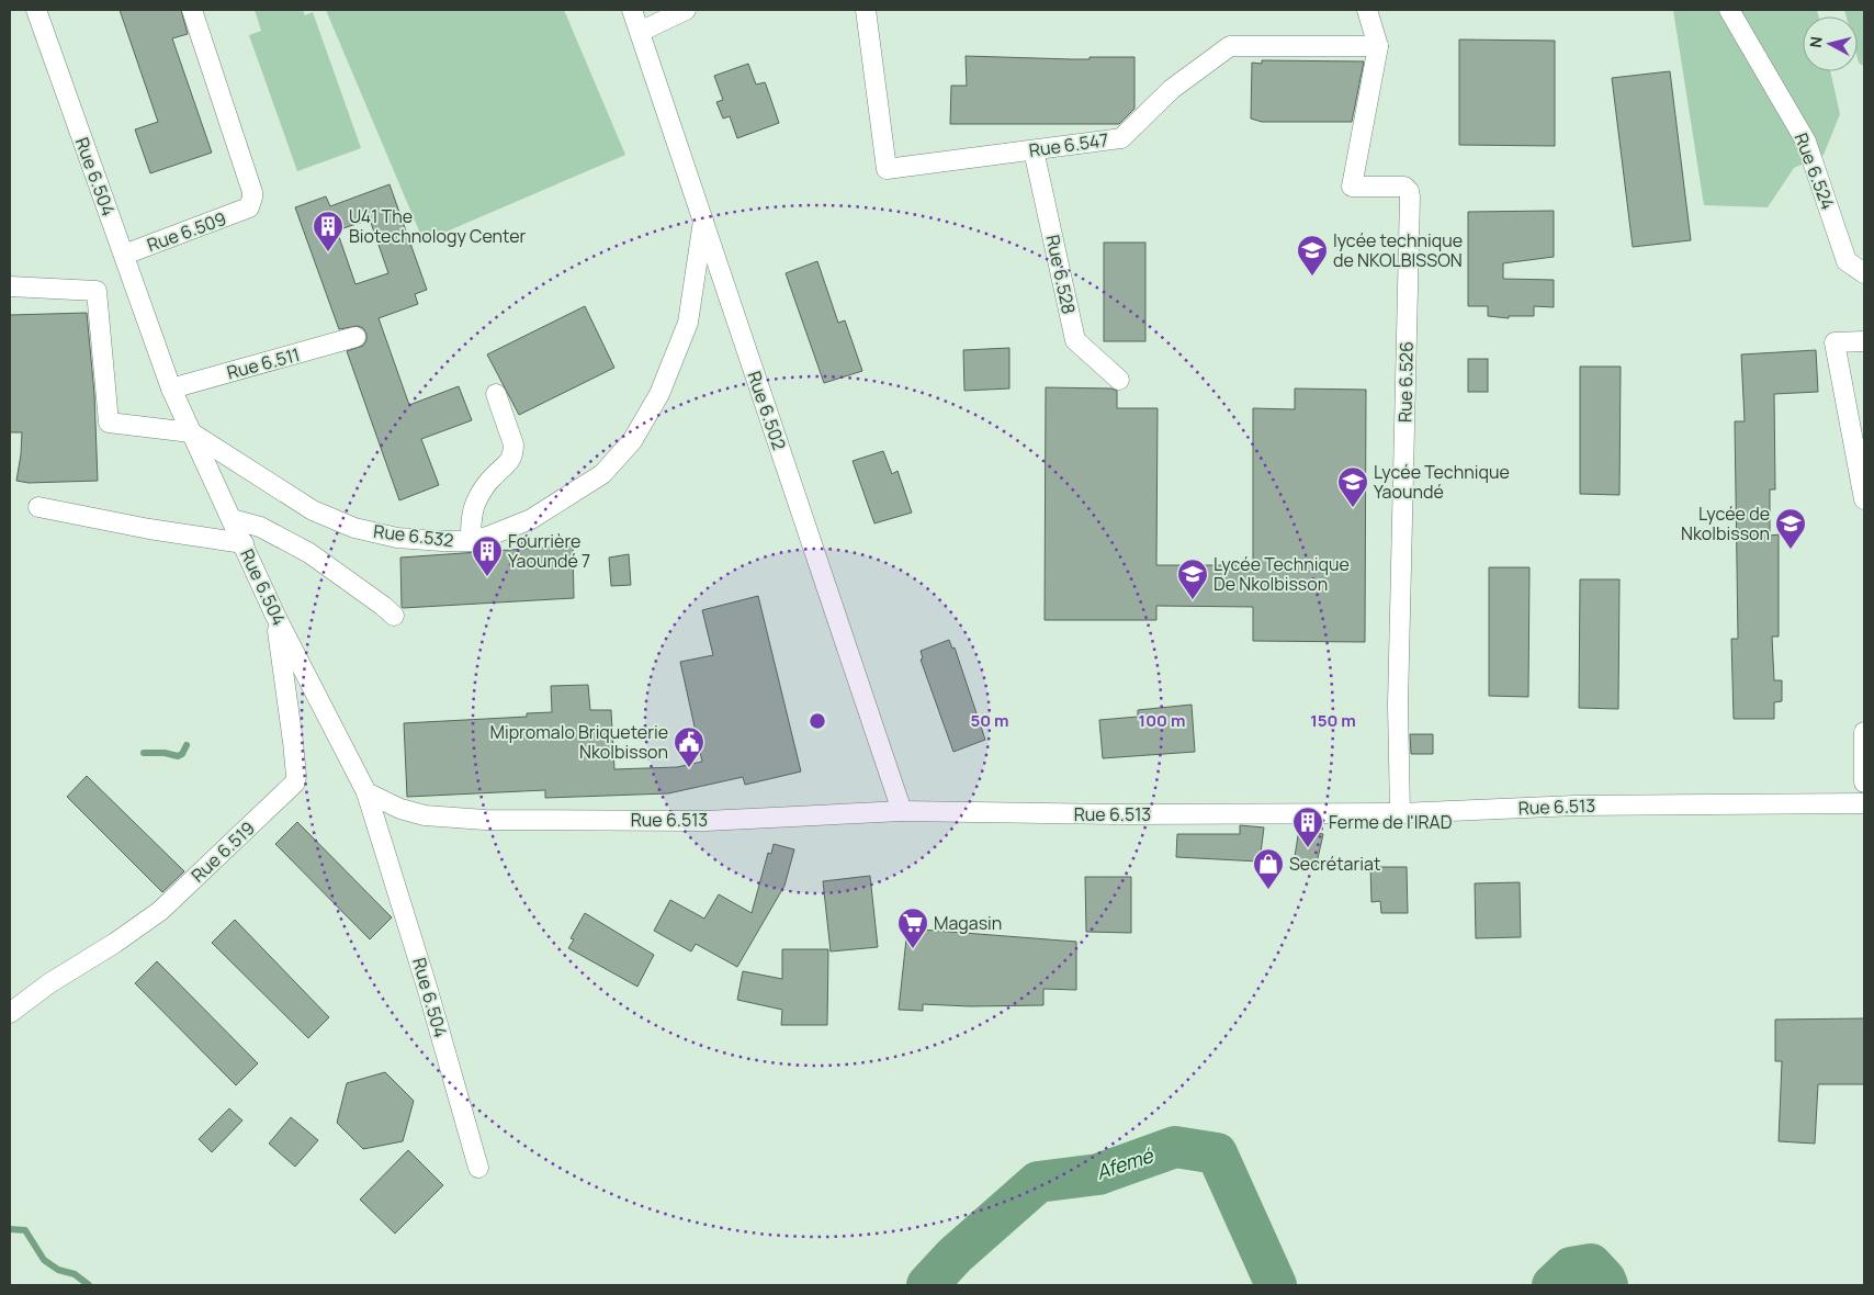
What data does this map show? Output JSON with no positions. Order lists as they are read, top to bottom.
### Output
{
  "streets": {
    "street": [
      "Rue 6.547",
      "Rue 6.524",
      "Rue 6.504",
      "Rue 6.509",
      "Rue 6.528",
      "Rue 6.511",
      "Rue 6.526",
      "Rue 6.502",
      "Rue 6.532",
      "Rue 6.513",
      "Rue 6.519"
    ]
  },
  "crossings": [
    ["Rue 6.547", "Rue 6.528"],
    ["Rue 6.547", "Rue 6.526"],
    ["Rue 6.504", "Rue 6.509"],
    ["Rue 6.504", "Rue 6.511"],
    ["Rue 6.504", "Rue 6.532"],
    ["Rue 6.504", "Rue 6.513"],
    ["Rue 6.504", "Rue 6.519"],
    ["Rue 6.526", "Rue 6.513"],
    ["Rue 6.502", "Rue 6.532"],
    ["Rue 6.502", "Rue 6.513"]
  ],
  "water": ["Afemé"],
  "places": {
    "building": ["U41 The Biotechnology Center", "Fourrière Yaoundé 7", "Ferme de l'IRAD"],
    "school or university": [
      "lycée technique de NKOLBISSON",
      "Lycée Technique Yaoundé",
      "Lycée de Nkolbisson",
      "Lycée Technique De Nkolbisson"
    ],
    "public building": ["Mipromalo Briqueterie Nkolbisson"],
    "shop": ["Secrétariat"],
    "supermarket": ["Magasin"]
  },
  "north": "left",
  "rings": ["50 m", "100 m", "150 m"]
}
